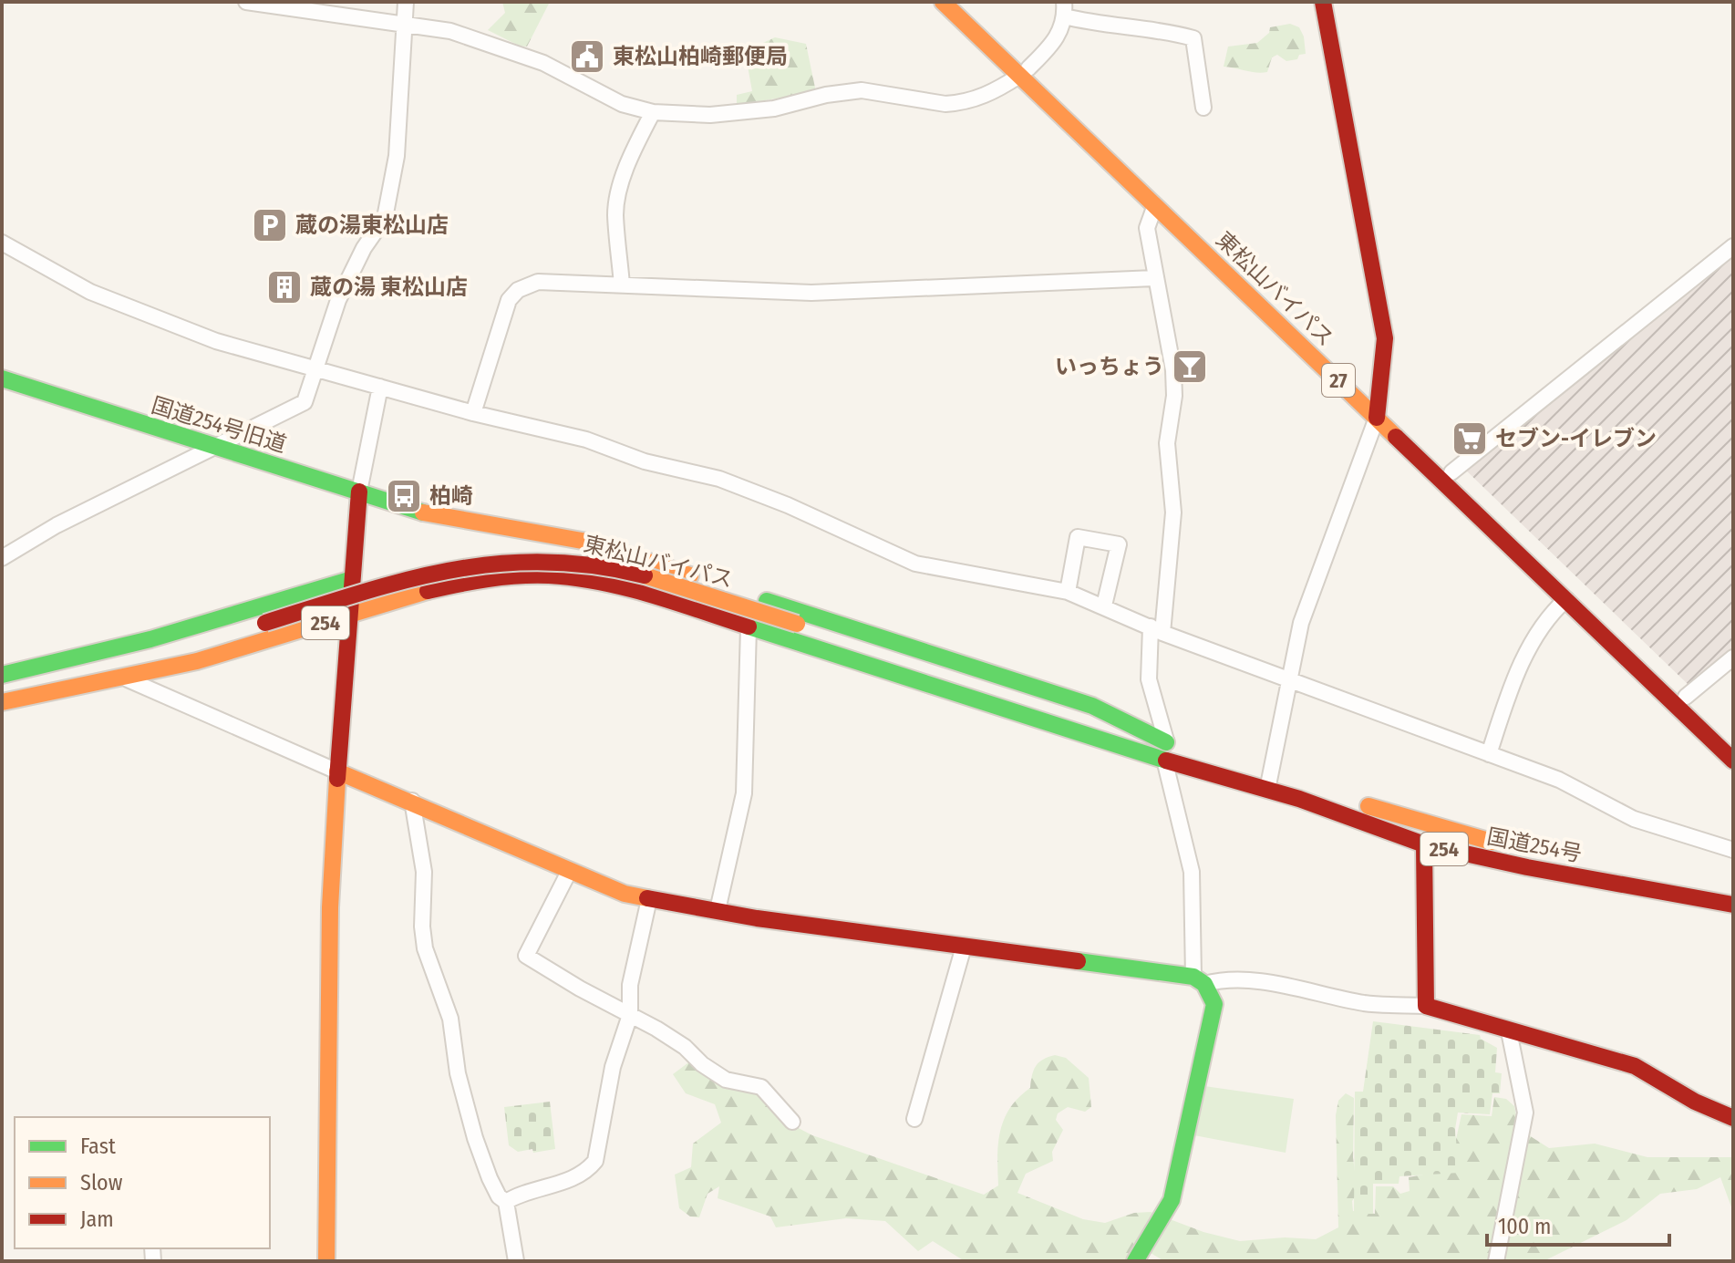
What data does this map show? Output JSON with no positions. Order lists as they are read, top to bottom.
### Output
{
  "streets": {
    "main road": [
      "東松山バイパス",
      "27",
      "国道254号旧道",
      "254",
      "国道254号"
    ]
  },
  "crossings": [
    ["東松山バイパス", "国道254号"]
  ],
  "places": {
    "public building": ["東松山柏崎郵便局"],
    "parking": ["蔵の湯東松山店"],
    "building": ["蔵の湯 東松山店"],
    "bar": ["いっちょう"],
    "supermarket": ["セブン-イレブン"],
    "bus stop": ["柏崎"]
  },
  "legend": ["Fast", "Slow", "Jam"],
  "scale_bar": "100 m"
}
